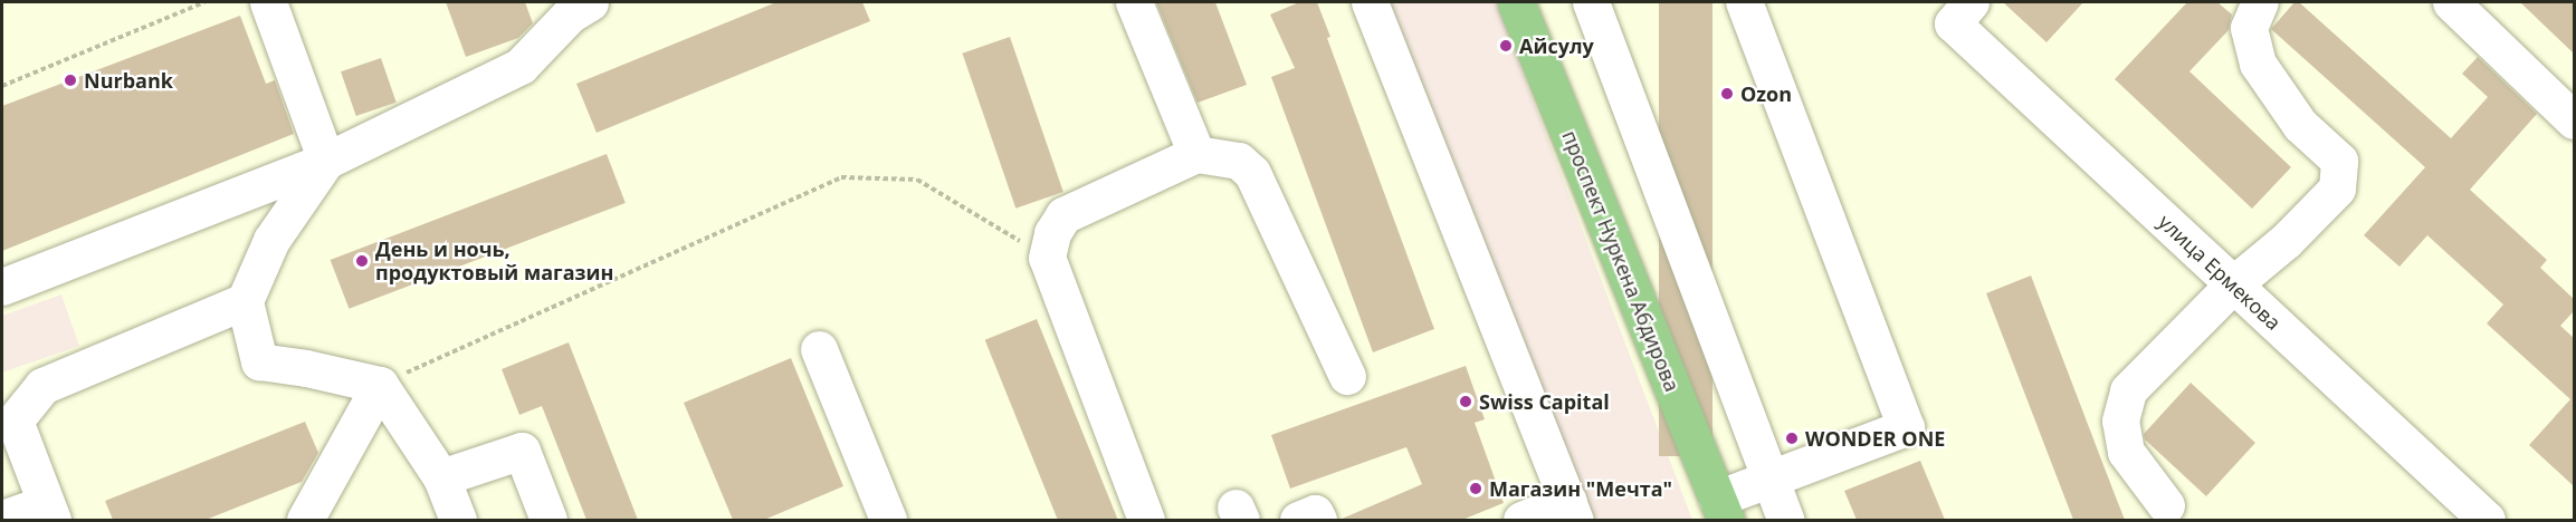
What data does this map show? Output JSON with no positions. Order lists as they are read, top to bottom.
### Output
{
  "streets": {
    "main road": ["проспект Нуркена Абдирова"],
    "street": ["улица Ермекова"]
  },
  "places": [
    "Айсулу",
    "Nurbank",
    "Ozon",
    "День и ночь, продуктовый магазин",
    "Swiss Capital",
    "WONDER ONE",
    "Магазин \"Мечта\""
  ]
}
